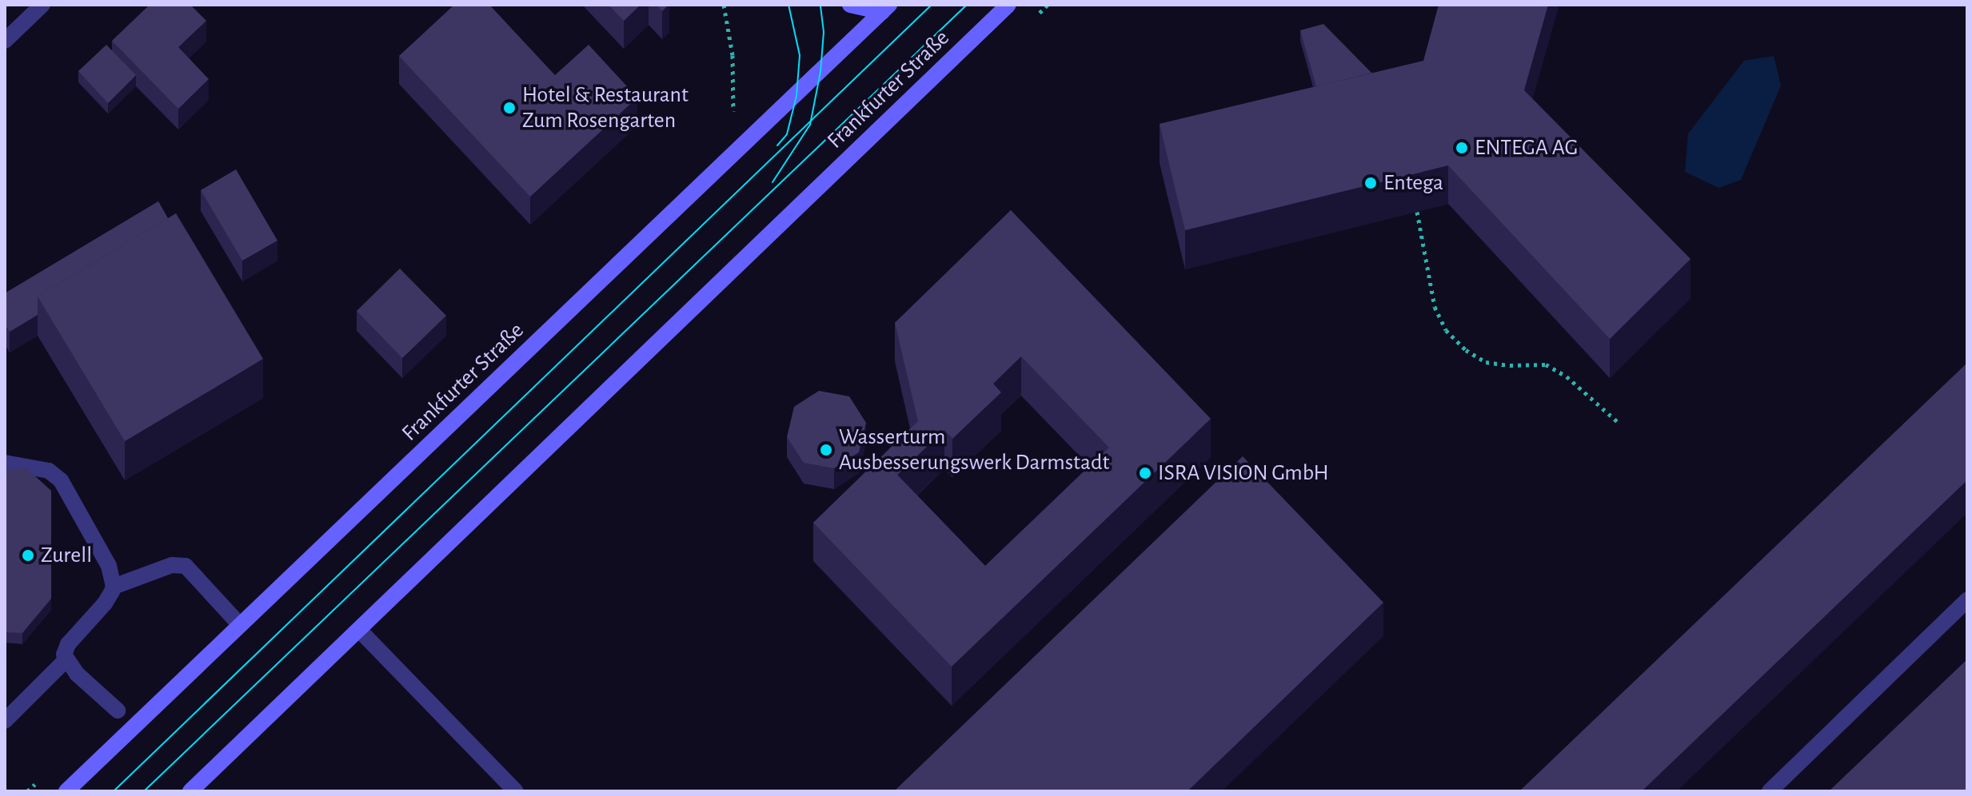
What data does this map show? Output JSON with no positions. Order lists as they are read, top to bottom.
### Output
{
  "streets": {
    "main road": ["Frankfurter Straße"]
  },
  "places": [
    "Hotel & Restaurant Zum Rosengarten",
    "ENTEGA AG",
    "Entega",
    "Wasserturm Ausbesserungswerk Darmstadt",
    "ISRA VISION GmbH",
    "Zurell"
  ]
}
